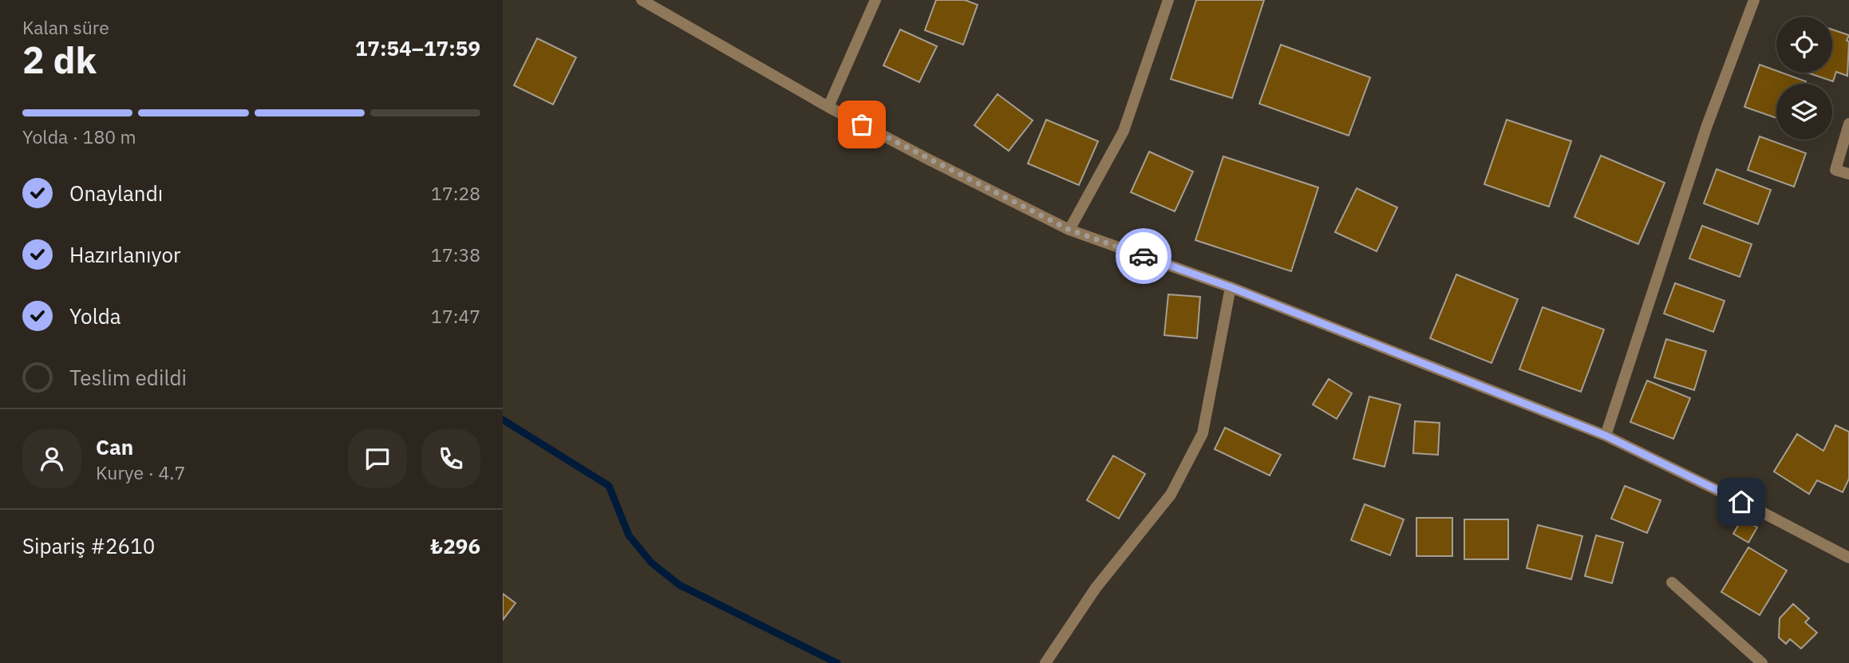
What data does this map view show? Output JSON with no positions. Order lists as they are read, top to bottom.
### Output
{
  "page": {
    "heading": ["2 dk", "Kalan süre", "17:54–17:59"],
    "panel": [
      "Can",
      "Kurye · 4.7",
      "Sipariş #2610",
      "₺296"
    ],
    "bar": "Yolda · 180 m",
    "list": [
      ["Onaylandı", "17:28"],
      ["Hazırlanıyor", "17:38"],
      ["Yolda", "17:47"],
      "Teslim edildi"
    ]
  }
}
